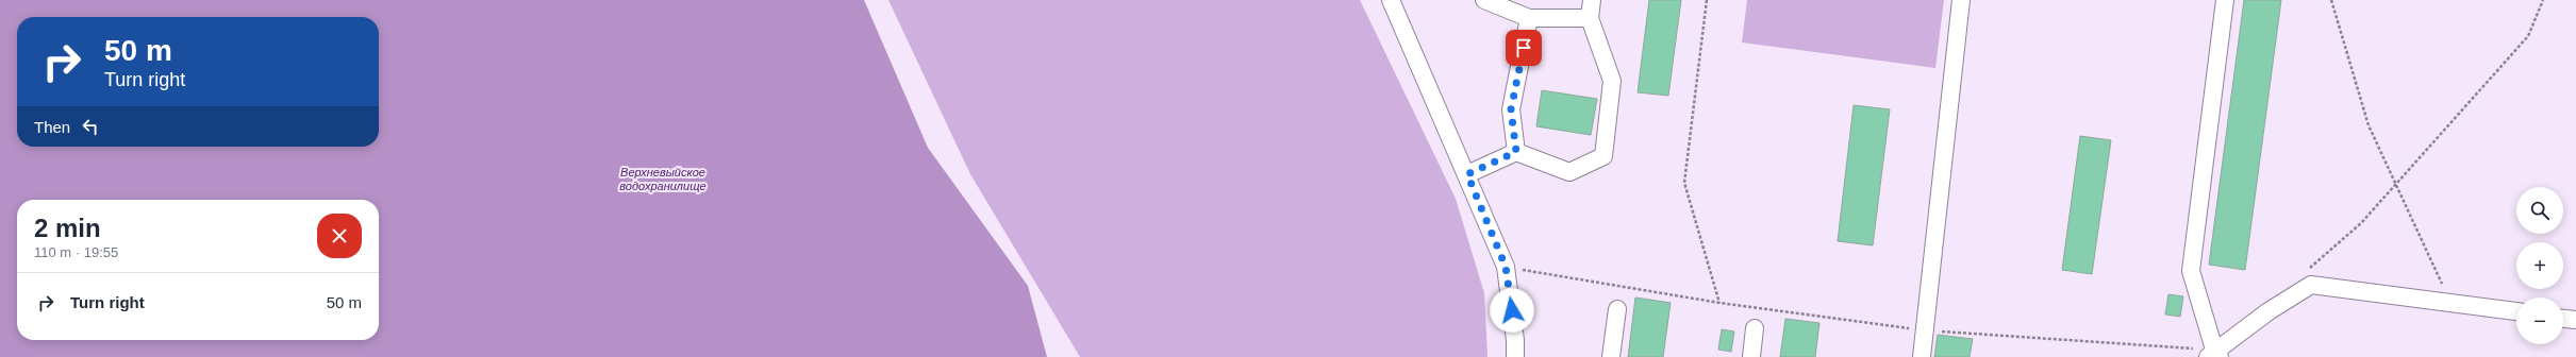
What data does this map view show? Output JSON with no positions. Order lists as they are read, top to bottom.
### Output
{
  "water": ["Верхневыйское водохранилище"],
  "page": {
    "turn": ["50 m", "Turn right"],
    "then": "Then",
    "map_buttons": ["+", "−"],
    "heading": ["2 min", "110 m · 19:55"],
    "list": [
      {
        "name": "Turn right",
        "value": "50 m"
      }
    ]
  }
}
